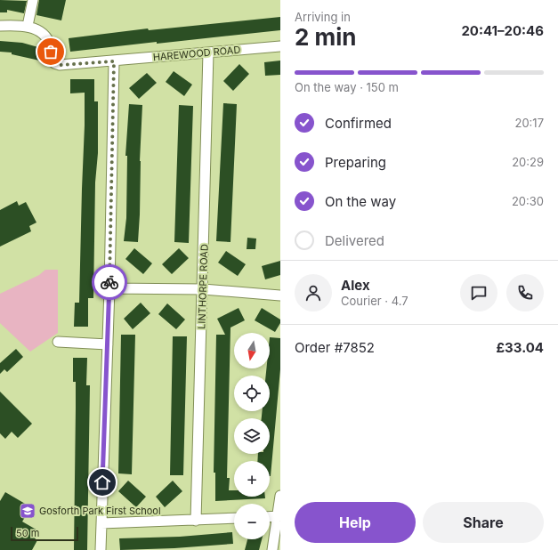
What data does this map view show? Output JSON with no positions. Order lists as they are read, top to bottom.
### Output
{
  "streets": {
    "street": ["HAREWOOD ROAD", "LINTHORPE ROAD"]
  },
  "crossings": [
    ["HAREWOOD ROAD", "LINTHORPE ROAD"]
  ],
  "places": {
    "school or university": ["Gosforth Park First School"]
  },
  "scale_bar": "50 m",
  "north": "bottom",
  "page": {
    "heading": ["2 min", "Arriving in", "20:41–20:46"],
    "panel": [
      "Alex",
      "Courier · 4.7",
      "Order #7852",
      "£33.04"
    ],
    "bar": "On the way · 150 m",
    "list": [
      ["Confirmed", "20:17"],
      ["Preparing", "20:29"],
      ["On the way", "20:30"],
      "Delivered"
    ],
    "map_buttons": ["+", "−"],
    "buttons": ["Help", "Share"],
    "scale": "50 m"
  }
}
